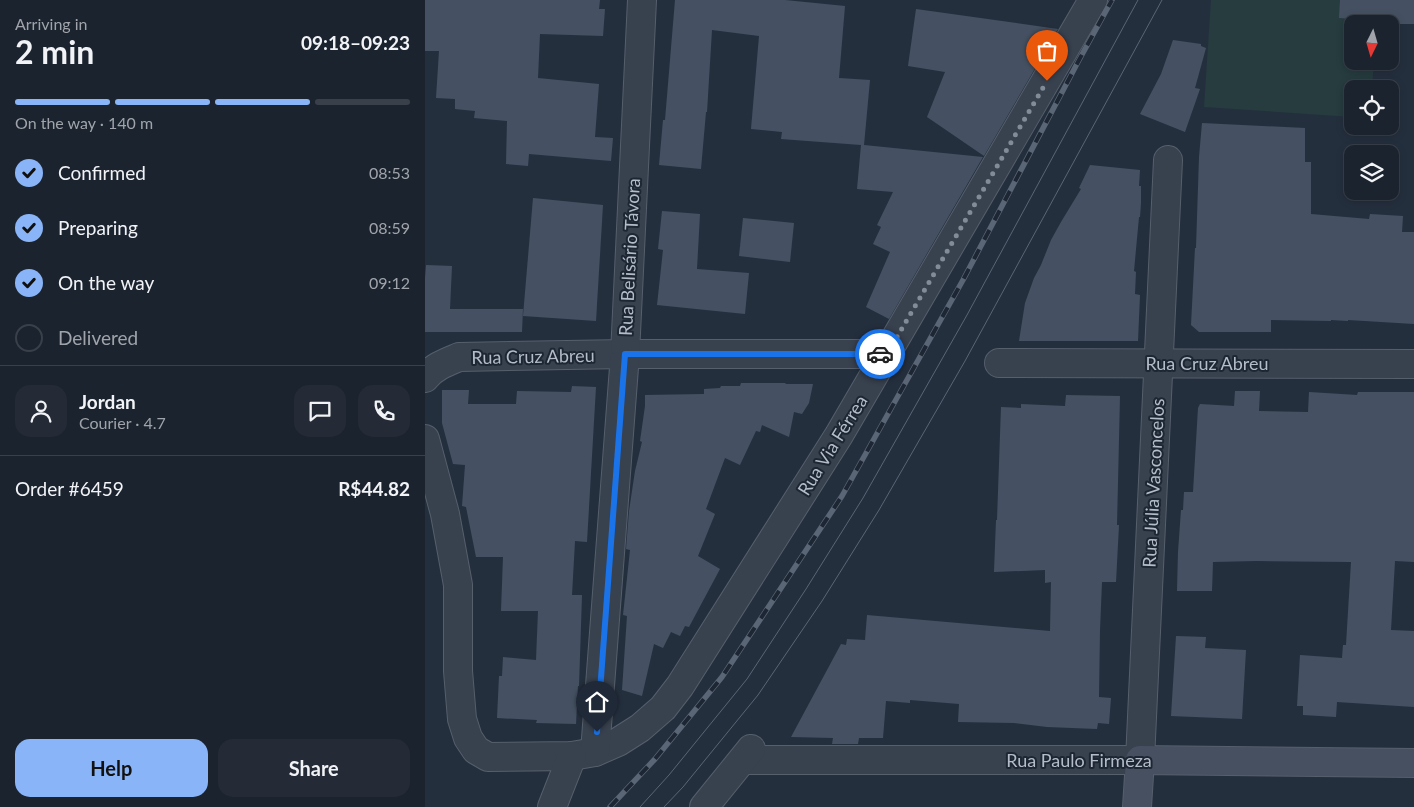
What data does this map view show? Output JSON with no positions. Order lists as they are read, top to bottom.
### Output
{
  "streets": {
    "street": [
      "Rua Belisário Távora",
      "Rua Cruz Abreu",
      "Rua Via Férrea",
      "Rua Júlia Vasconcelos",
      "Rua Paulo Firmeza"
    ]
  },
  "crossings": [
    ["Rua Belisário Távora", "Rua Cruz Abreu"],
    ["Rua Belisário Távora", "Rua Via Férrea"],
    ["Rua Cruz Abreu", "Rua Via Férrea"],
    ["Rua Cruz Abreu", "Rua Júlia Vasconcelos"],
    ["Rua Júlia Vasconcelos", "Rua Paulo Firmeza"]
  ],
  "north": "bottom",
  "page": {
    "heading": ["2 min", "Arriving in", "09:18–09:23"],
    "panel": [
      "Jordan",
      "Courier · 4.7",
      "Order #6459",
      "R$44.82"
    ],
    "bar": "On the way · 140 m",
    "list": [
      ["Confirmed", "08:53"],
      ["Preparing", "08:59"],
      ["On the way", "09:12"],
      "Delivered"
    ],
    "buttons": ["Help", "Share"]
  }
}
